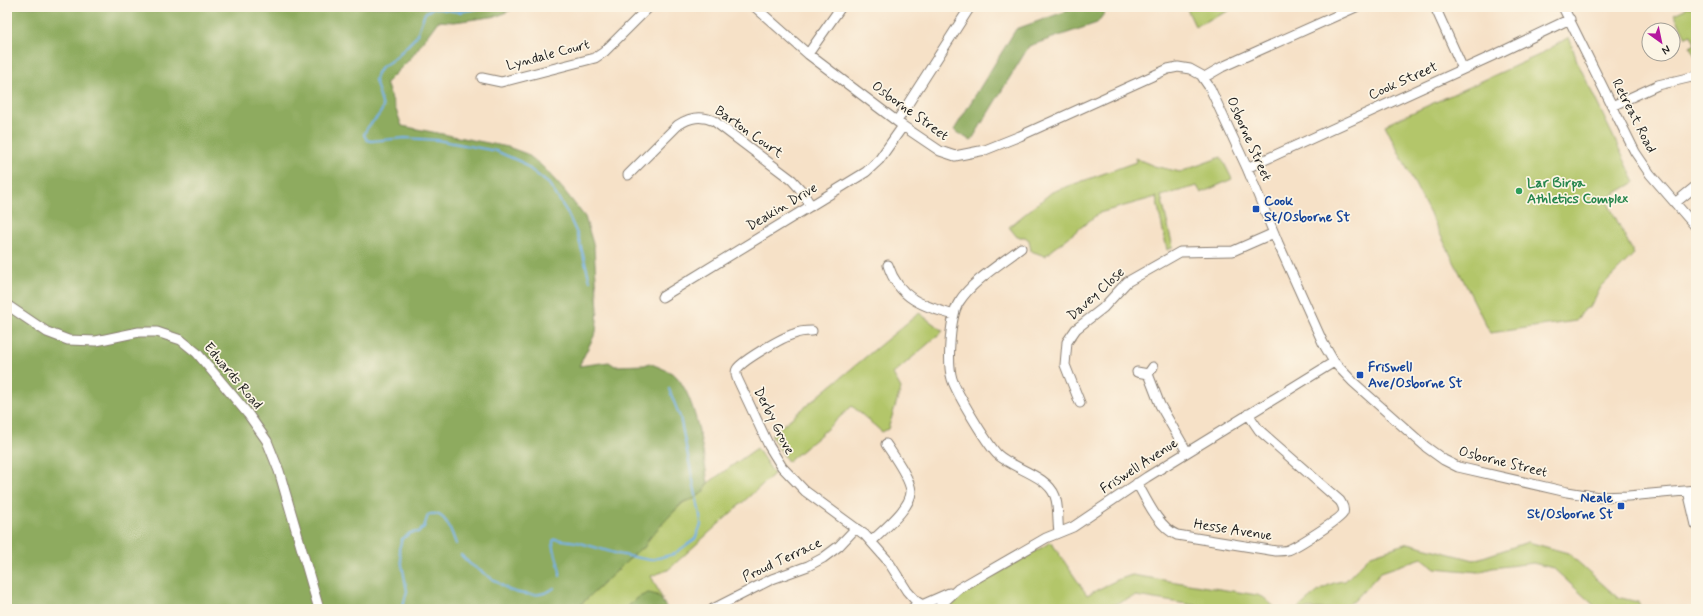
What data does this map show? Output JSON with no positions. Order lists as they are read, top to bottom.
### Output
{
  "streets": {
    "street": [
      "Lyndale Court",
      "Cook Street",
      "Osborne Street",
      "Retreat Road",
      "Barton Court",
      "Deakin Drive",
      "Davey Close",
      "Edwards Road",
      "Derby Grove",
      "Friswell Avenue",
      "Hesse Avenue",
      "Proud Terrace"
    ]
  },
  "crossings": [
    ["Cook Street", "Osborne Street"],
    ["Cook Street", "Retreat Road"],
    ["Osborne Street", "Deakin Drive"],
    ["Osborne Street", "Davey Close"],
    ["Osborne Street", "Friswell Avenue"],
    ["Barton Court", "Deakin Drive"],
    ["Derby Grove", "Friswell Avenue"],
    ["Derby Grove", "Proud Terrace"],
    ["Friswell Avenue", "Hesse Avenue"]
  ],
  "places": {
    "other": ["Lar Birpa Athletics Complex"],
    "transit": ["Cook St/Osborne St", "Friswell Ave/Osborne St", "Neale St/Osborne St"]
  },
  "north": "bottom right"
}
